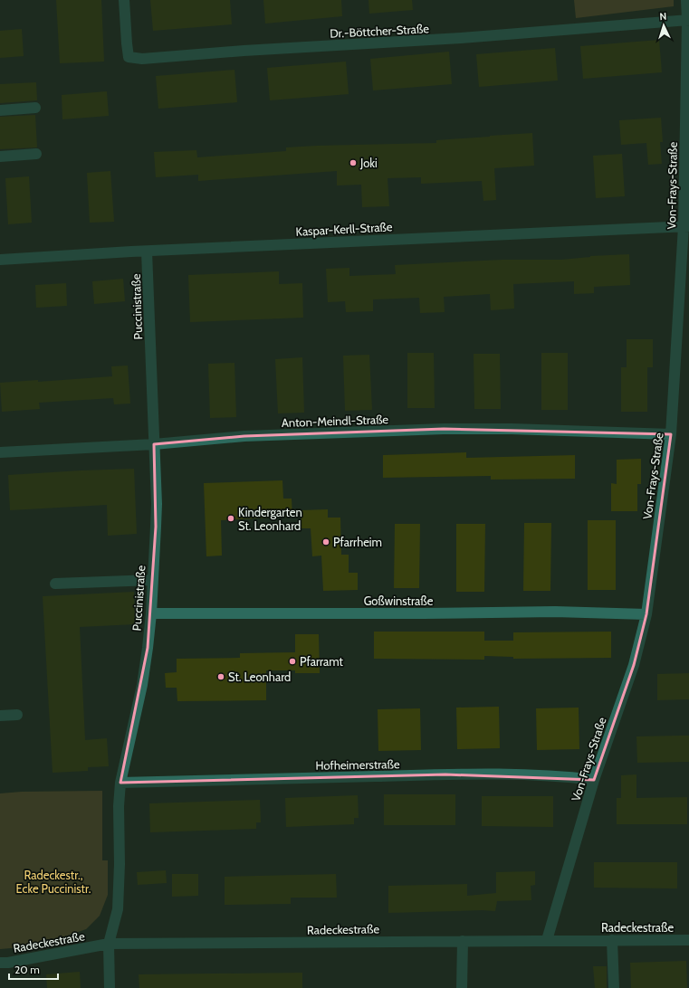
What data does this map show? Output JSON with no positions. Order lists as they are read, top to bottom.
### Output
{
  "streets": {
    "street": [
      "Dr.-Böttcher-Straße",
      "Von-Frays-Straße",
      "Kaspar-Kerll-Straße",
      "Puccinistraße",
      "Anton-Meindl-Straße",
      "Goßwinstraße",
      "Hofheimerstraße",
      "Radeckestraße"
    ]
  },
  "crossings": [
    ["Dr.-Böttcher-Straße", "Von-Frays-Straße"],
    ["Von-Frays-Straße", "Kaspar-Kerll-Straße"],
    ["Von-Frays-Straße", "Anton-Meindl-Straße"],
    ["Von-Frays-Straße", "Goßwinstraße"],
    ["Von-Frays-Straße", "Hofheimerstraße"],
    ["Von-Frays-Straße", "Radeckestraße"],
    ["Kaspar-Kerll-Straße", "Puccinistraße"],
    ["Puccinistraße", "Anton-Meindl-Straße"],
    ["Puccinistraße", "Goßwinstraße"],
    ["Puccinistraße", "Hofheimerstraße"],
    ["Puccinistraße", "Radeckestraße"]
  ],
  "parks": ["Radeckestr., Ecke Puccinistr."],
  "places": [
    "Joki",
    "Kindergarten St. Leonhard",
    "Pfarrheim",
    "Pfarramt",
    "St. Leonhard"
  ],
  "scale_bar": "20 m",
  "north": "top"
}
